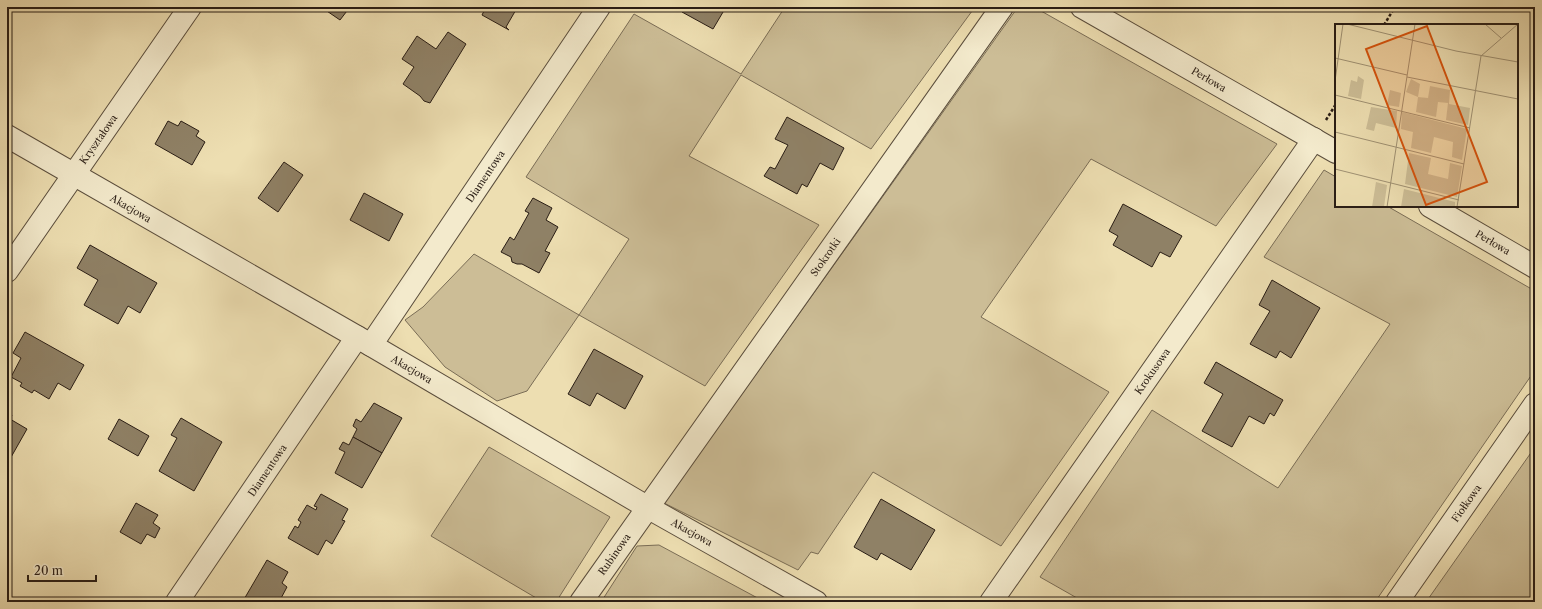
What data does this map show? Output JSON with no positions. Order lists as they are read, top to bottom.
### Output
{
  "streets": {
    "street": [
      "Perłowa",
      "Kryształowa",
      "Diamentowa",
      "Akacjowa",
      "Stokrotki",
      "Krokusowa",
      "Fiołkowa",
      "Rubinowa"
    ]
  },
  "crossings": [
    ["Perłowa", "Krokusowa"],
    ["Kryształowa", "Akacjowa"],
    ["Diamentowa", "Akacjowa"],
    ["Akacjowa", "Stokrotki"],
    ["Akacjowa", "Rubinowa"],
    ["Stokrotki", "Rubinowa"]
  ],
  "scale_bar": "20 m"
}
